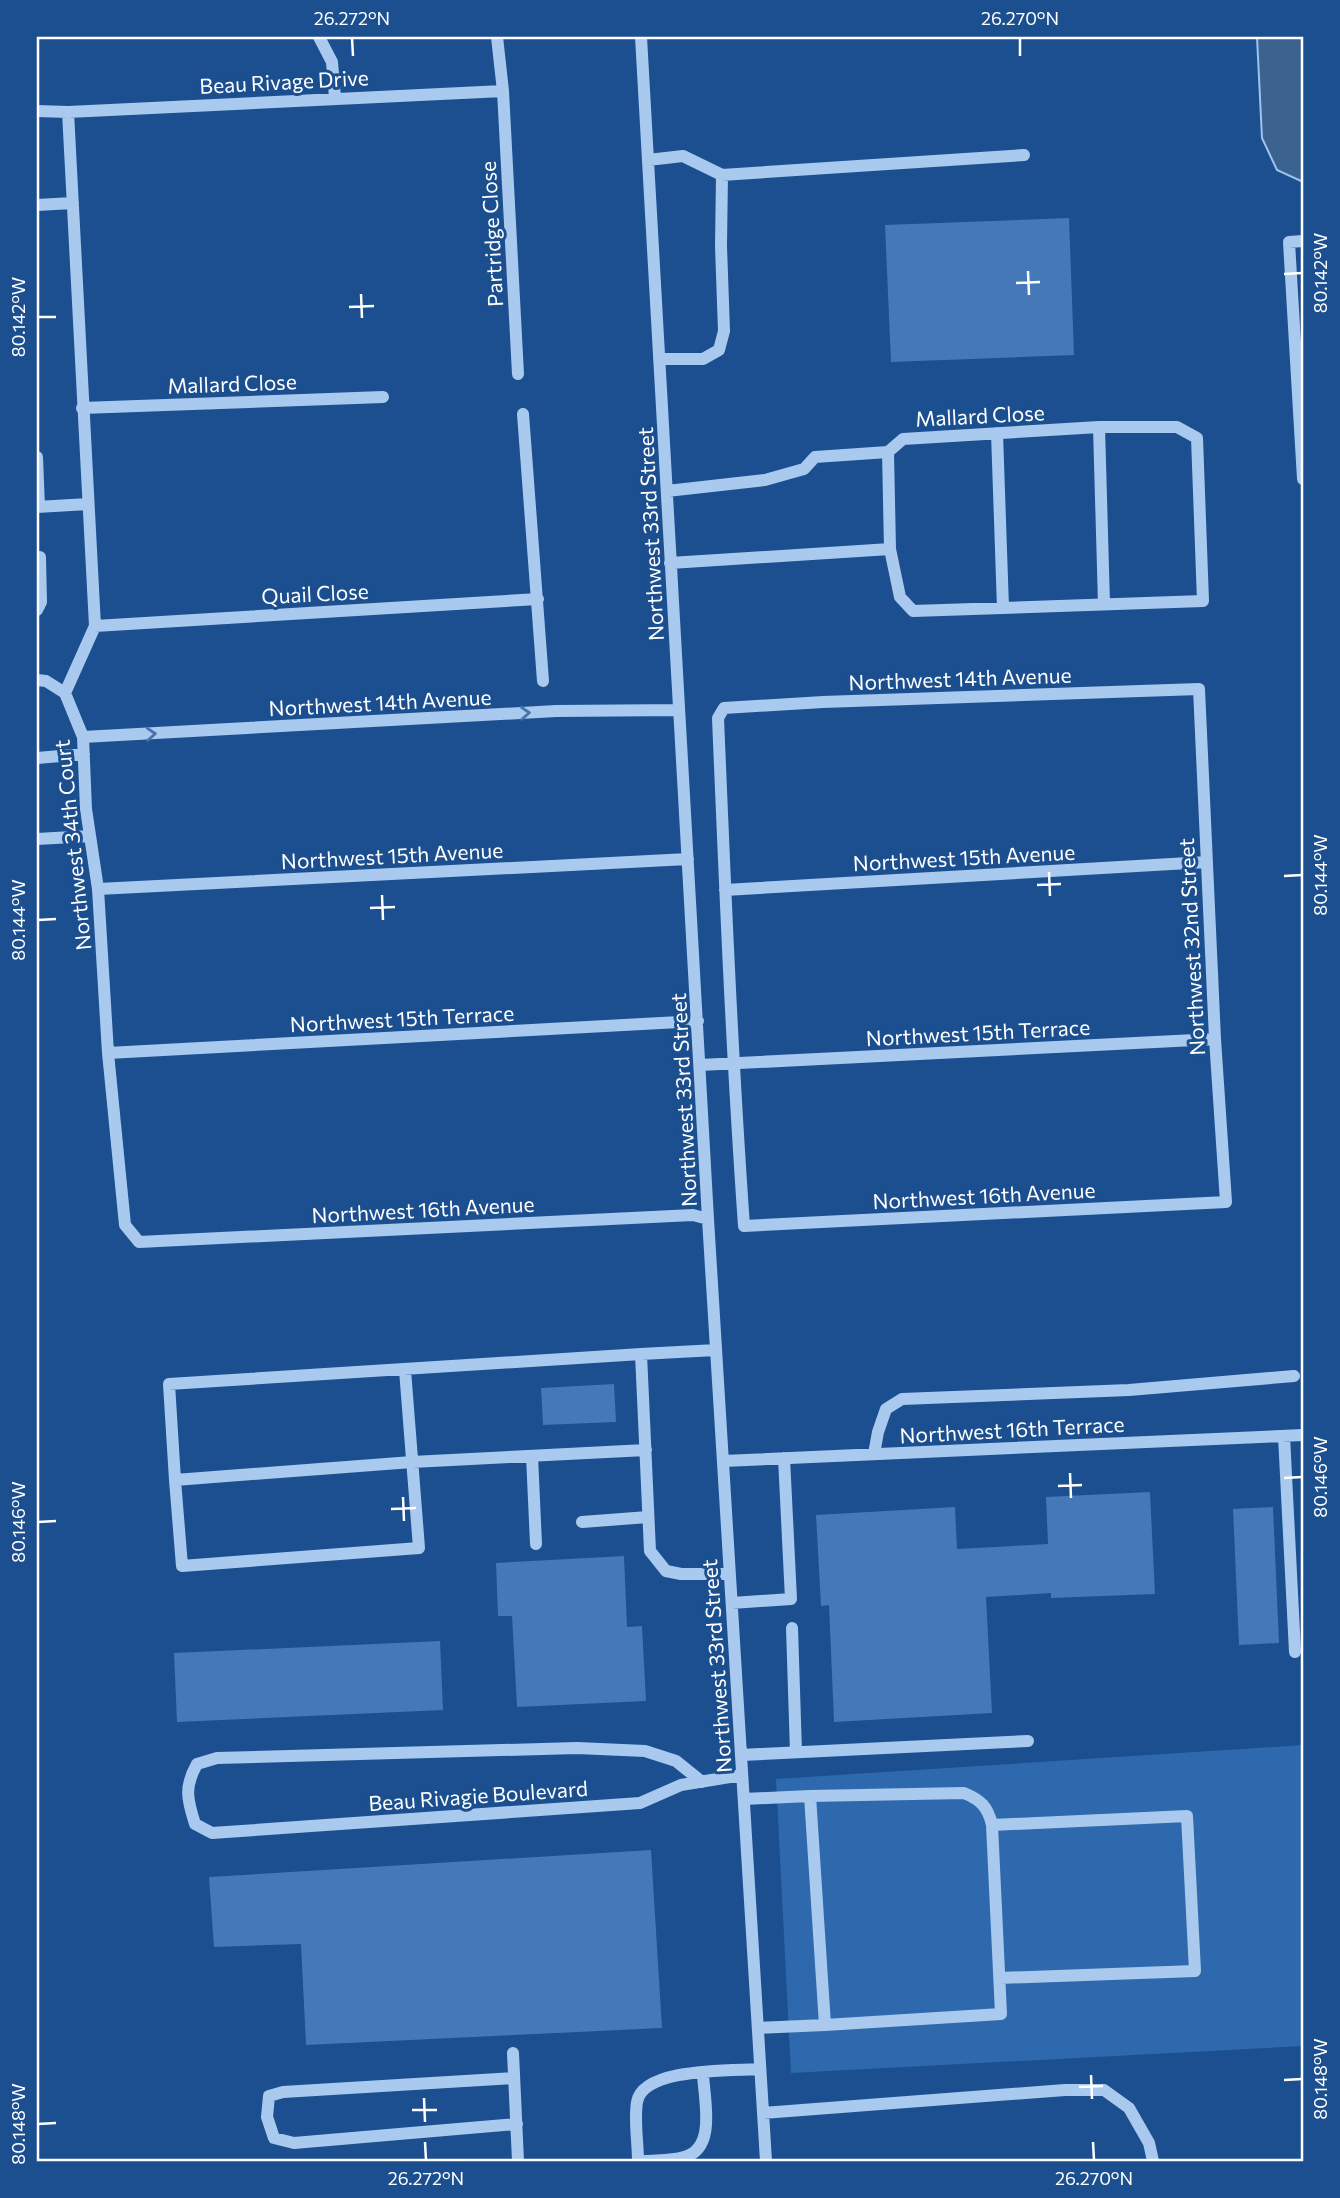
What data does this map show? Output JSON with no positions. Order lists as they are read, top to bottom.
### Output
{
  "streets": {
    "street": [
      "Beau Rivage Drive",
      "Partridge Close",
      "Mallard Close",
      "Northwest 33rd Street",
      "Quail Close",
      "Northwest 14th Avenue",
      "Northwest 34th Court",
      "Northwest 15th Avenue",
      "Northwest 32nd Street",
      "Northwest 15th Terrace",
      "Northwest 16th Avenue",
      "Northwest 16th Terrace",
      "Beau Rivagie Boulevard"
    ]
  },
  "crossings": [
    ["Beau Rivage Drive", "Partridge Close"],
    ["Northwest 33rd Street", "Northwest 14th Avenue"],
    ["Northwest 33rd Street", "Northwest 15th Avenue"],
    ["Northwest 33rd Street", "Northwest 15th Terrace"],
    ["Northwest 33rd Street", "Northwest 16th Avenue"],
    ["Northwest 33rd Street", "Northwest 16th Terrace"],
    ["Northwest 33rd Street", "Beau Rivagie Boulevard"],
    ["Northwest 14th Avenue", "Northwest 34th Court"],
    ["Northwest 14th Avenue", "Northwest 15th Avenue"],
    ["Northwest 14th Avenue", "Northwest 32nd Street"],
    ["Northwest 34th Court", "Northwest 15th Avenue"],
    ["Northwest 34th Court", "Northwest 15th Terrace"],
    ["Northwest 34th Court", "Northwest 16th Avenue"],
    ["Northwest 15th Avenue", "Northwest 32nd Street"],
    ["Northwest 32nd Street", "Northwest 15th Terrace"],
    ["Northwest 32nd Street", "Northwest 16th Avenue"],
    ["Northwest 15th Terrace", "Northwest 16th Avenue"]
  ],
  "one_way": ["Northwest 14th Avenue"],
  "coordinates": [
    "26.272°N",
    "26.270°N",
    "80.142°W",
    "80.144°W",
    "80.146°W",
    "80.148°W"
  ]
}
